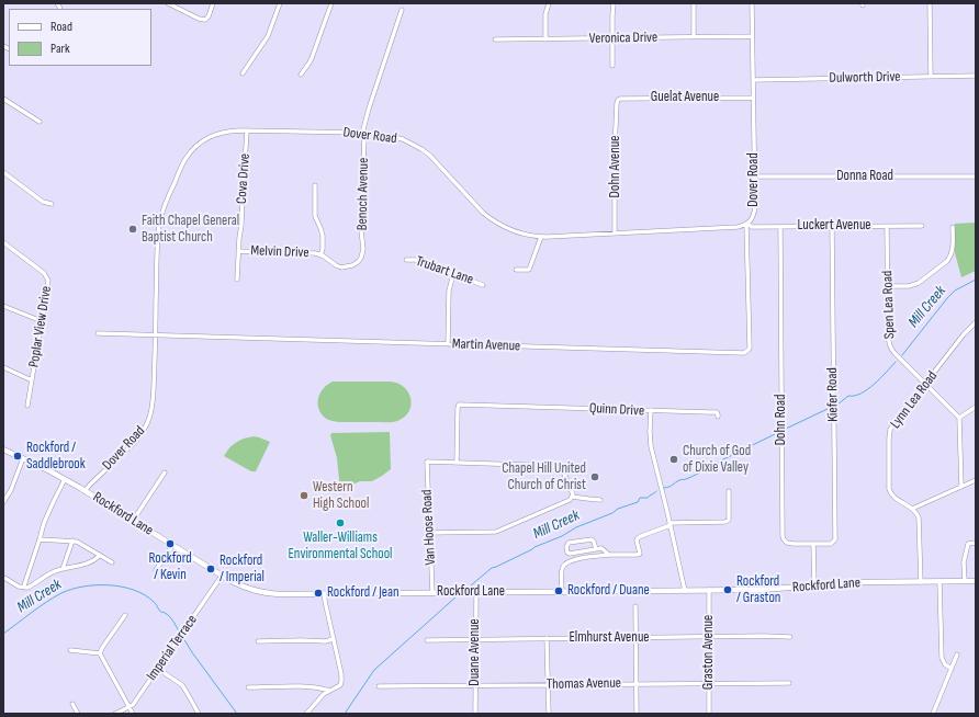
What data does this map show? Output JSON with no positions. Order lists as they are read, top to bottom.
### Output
{
  "streets": {
    "main road": ["Rockford Lane"],
    "street": [
      "Veronica Drive",
      "Dulworth Drive",
      "Guelat Avenue",
      "Dover Road",
      "Dohn Avenue",
      "Donna Road",
      "Cova Drive",
      "Benoch Avenue",
      "Luckert Avenue",
      "Melvin Drive",
      "Trubart Lane",
      "Spen Lea Road",
      "Poplar View Drive",
      "Martin Avenue",
      "Kiefer Road",
      "Lynn Lea Road",
      "Quinn Drive",
      "Dohn Road",
      "Van Hoose Road",
      "Elmhurst Avenue",
      "Imperial Terrace",
      "Duane Avenue",
      "Graston Avenue",
      "Thomas Avenue"
    ]
  },
  "crossings": [
    ["Veronica Drive", "Dover Road"],
    ["Dulworth Drive", "Dover Road"],
    ["Guelat Avenue", "Dover Road"],
    ["Guelat Avenue", "Dohn Avenue"],
    ["Dover Road", "Dohn Avenue"],
    ["Dover Road", "Donna Road"],
    ["Dover Road", "Cova Drive"],
    ["Dover Road", "Benoch Avenue"],
    ["Dover Road", "Luckert Avenue"],
    ["Dover Road", "Martin Avenue"],
    ["Dover Road", "Rockford Lane"],
    ["Cova Drive", "Melvin Drive"],
    ["Benoch Avenue", "Melvin Drive"],
    ["Luckert Avenue", "Spen Lea Road"],
    ["Luckert Avenue", "Martin Avenue"],
    ["Luckert Avenue", "Kiefer Road"],
    ["Luckert Avenue", "Dohn Road"],
    ["Spen Lea Road", "Lynn Lea Road"],
    ["Kiefer Road", "Dohn Road"],
    ["Quinn Drive", "Rockford Lane"],
    ["Quinn Drive", "Van Hoose Road"],
    ["Rockford Lane", "Van Hoose Road"],
    ["Rockford Lane", "Imperial Terrace"],
    ["Rockford Lane", "Duane Avenue"],
    ["Rockford Lane", "Graston Avenue"],
    ["Elmhurst Avenue", "Duane Avenue"],
    ["Elmhurst Avenue", "Graston Avenue"],
    ["Duane Avenue", "Thomas Avenue"],
    ["Graston Avenue", "Thomas Avenue"]
  ],
  "water": ["Mill Creek"],
  "places": [
    "Faith Chapel General Baptist Church",
    "Rockford / Saddlebrook",
    "Church of God of Dixie Valley",
    "Chapel Hill United Church of Christ",
    "Western High School",
    "Waller-Williams Environmental School",
    "Rockford / Kevin",
    "Rockford / Imperial",
    "Rockford / Graston",
    "Rockford / Duane",
    "Rockford / Jean"
  ],
  "legend": ["Road", "Park"]
}
